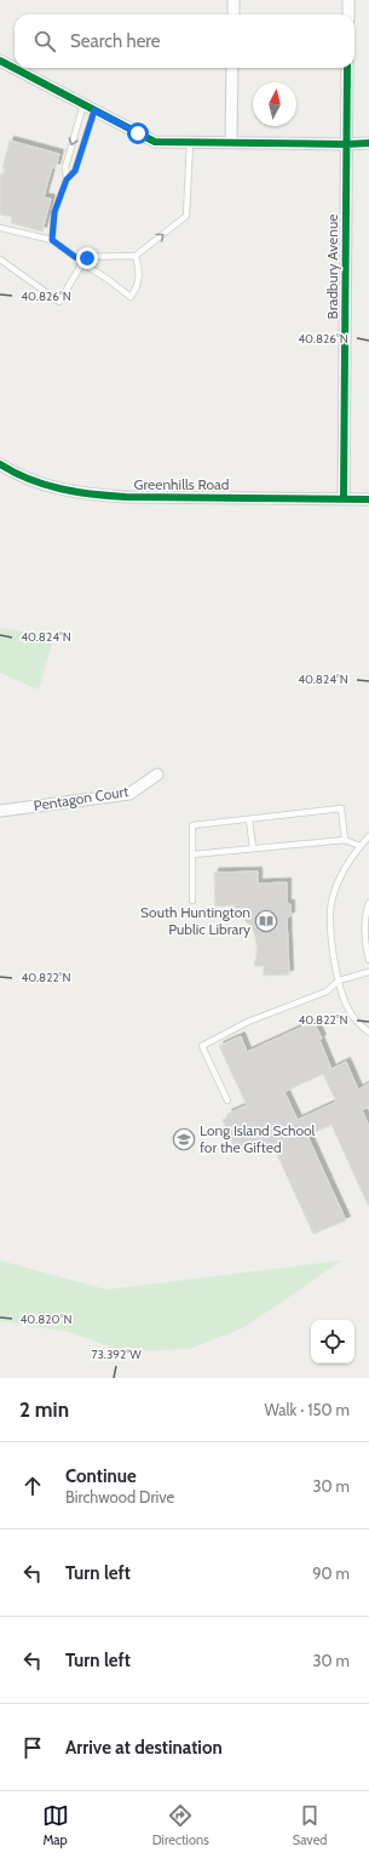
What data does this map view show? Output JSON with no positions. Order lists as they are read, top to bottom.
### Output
{
  "streets": {
    "street": ["Bradbury Avenue", "Greenhills Road", "Pentagon Court"]
  },
  "crossings": [
    ["Bradbury Avenue", "Greenhills Road"]
  ],
  "places": {
    "library": ["South Huntington Public Library"],
    "school or university": ["Long Island School for the Gifted"]
  },
  "north": "top",
  "page": {
    "search": "Search here",
    "heading": ["2 min", "Walk · 150 m"],
    "list": [
      ["Continue", "Birchwood Drive", "30 m"],
      ["Turn left", "90 m"],
      ["Turn left", "30 m"],
      "Arrive at destination"
    ],
    "nav": ["Map", "Directions", "Saved"]
  },
  "coordinates": [
    "40.826°N",
    "40.824°N",
    "40.822°N",
    "40.820°N",
    "73.392°W"
  ]
}
